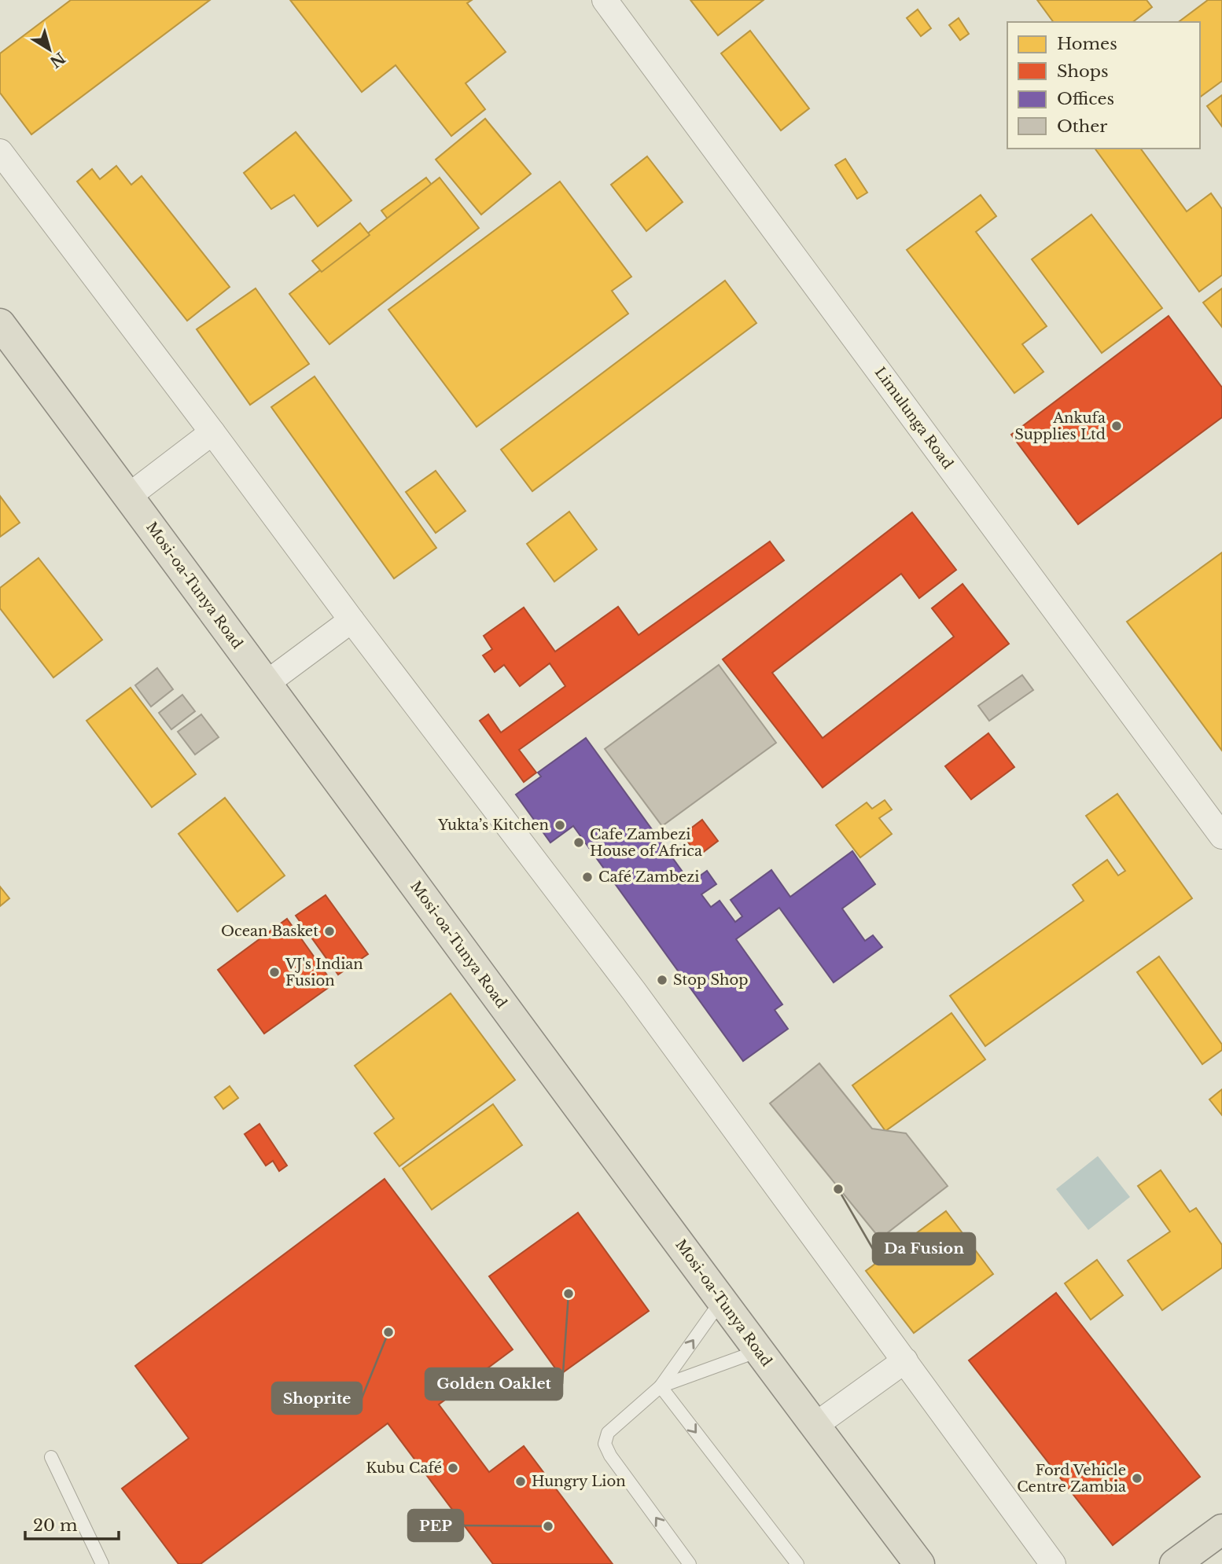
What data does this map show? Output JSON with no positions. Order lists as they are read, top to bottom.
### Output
{
  "streets": {
    "highway": ["Mosi-oa-Tunya Road"],
    "street": ["Limulunga Road"]
  },
  "places": [
    "Ankufa Supplies Ltd",
    "Yukta’s Kitchen",
    "Cafe Zambezi House of Africa",
    "Café Zambezi",
    "Ocean Basket",
    "VJ's Indian Fusion",
    "Stop Shop",
    "Da Fusion",
    "Golden Oaklet",
    "Shoprite",
    "Kubu Café",
    "Ford Vehicle Centre Zambia",
    "Hungry Lion",
    "PEP"
  ],
  "legend": [
    "Homes",
    "Shops",
    "Offices",
    "Other"
  ],
  "scale_bar": "20 m",
  "north": "bottom right"
}
